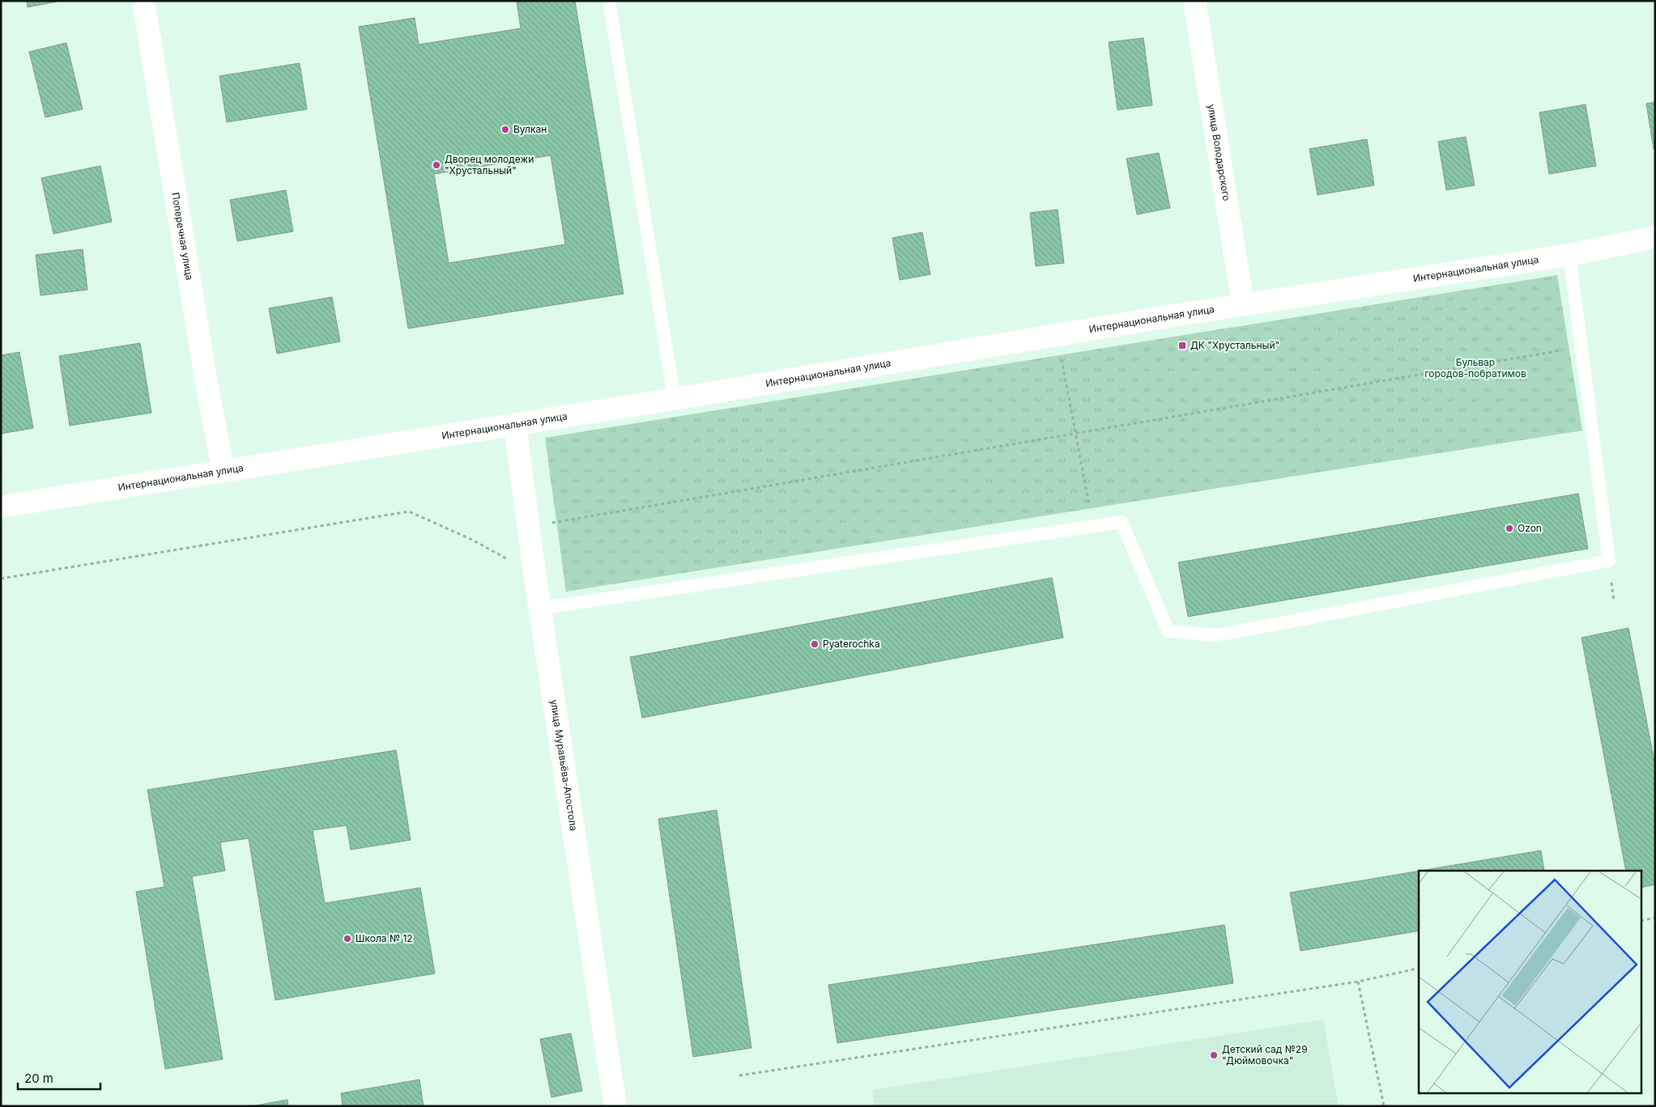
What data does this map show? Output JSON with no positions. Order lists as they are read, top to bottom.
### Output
{
  "streets": {
    "main road": [
      "улица Володарского",
      "Поперечная улица",
      "Интернациональная улица",
      "улица Муравьёва-Апостола"
    ]
  },
  "crossings": [
    ["улица Володарского", "Интернациональная улица"],
    ["Поперечная улица", "Интернациональная улица"],
    ["Интернациональная улица", "улица Муравьёва-Апостола"]
  ],
  "parks": ["Бульвар городов-побратимов"],
  "places": {
    "other": [
      "Вулкан",
      "Дворец молодежи \"Хрустальный\"",
      "Ozon",
      "Pyaterochka",
      "Школа № 12",
      "Детский сад №29 \"Дюймовочка\""
    ],
    "transit": ["ДК \"Хрустальный\""]
  },
  "scale_bar": "20 m"
}
